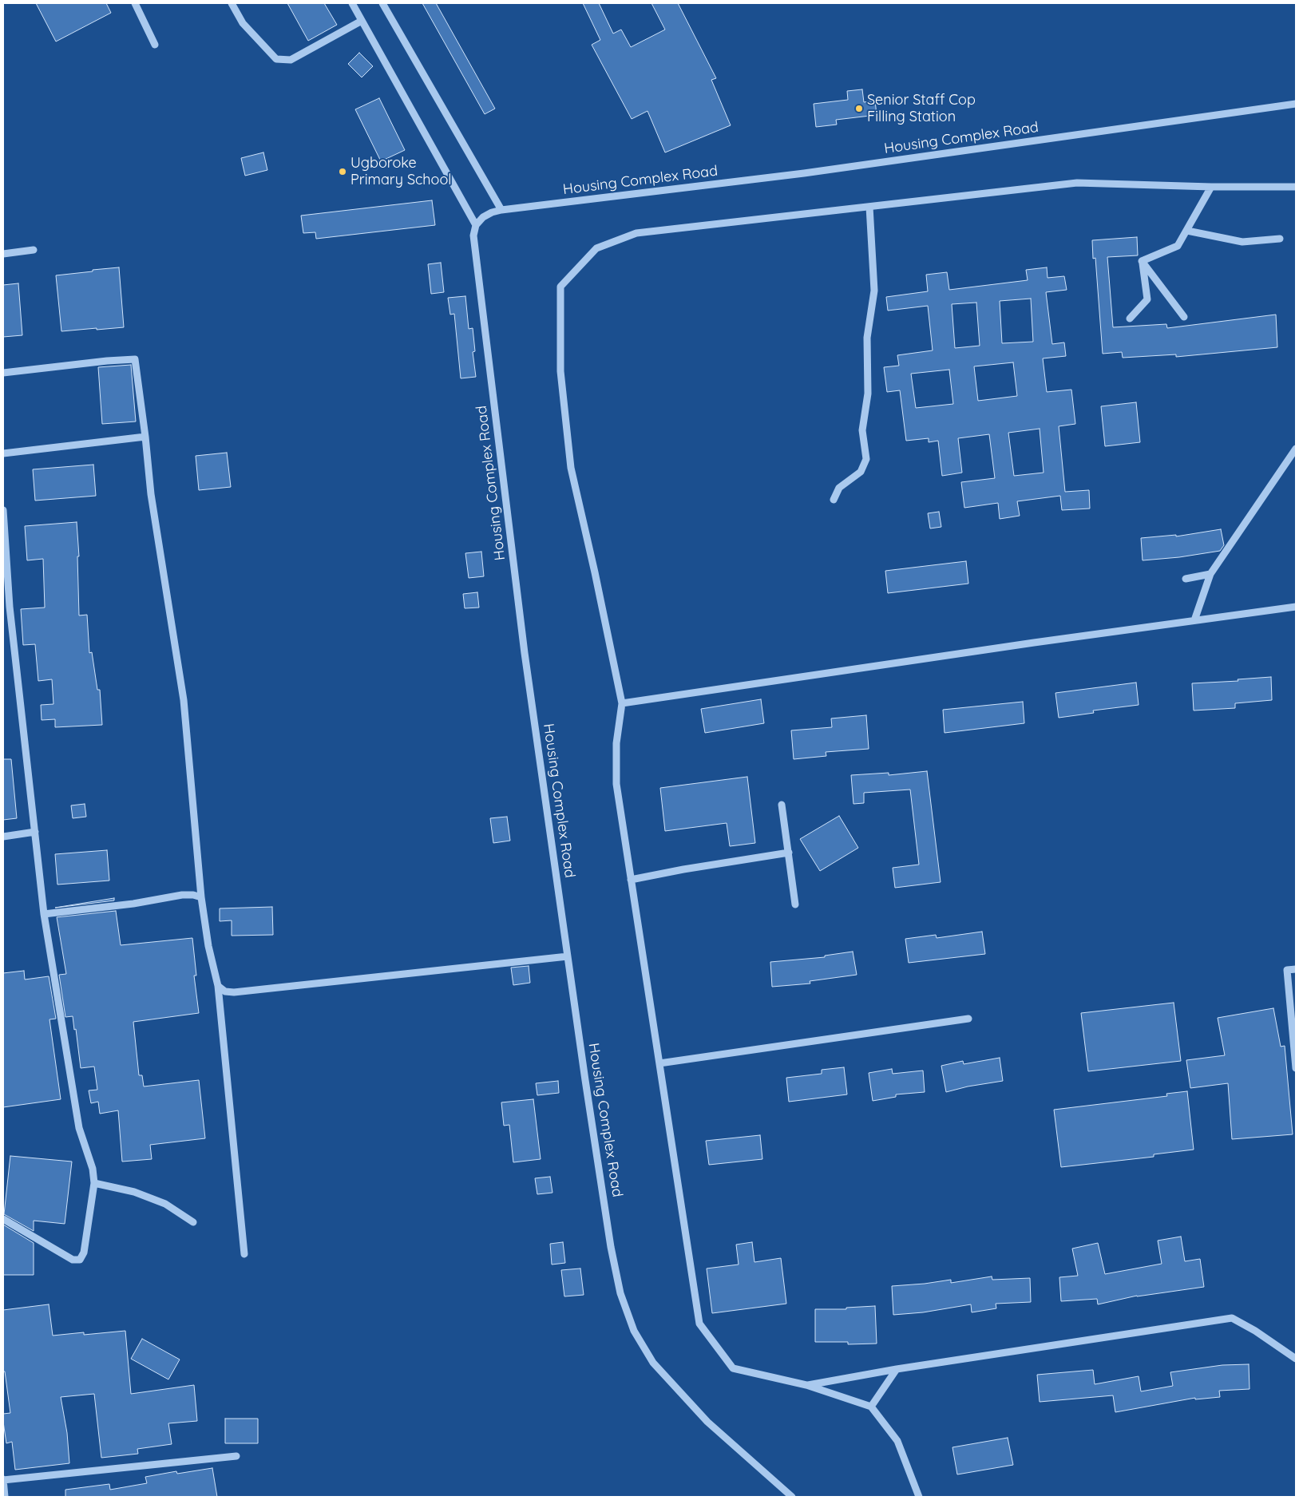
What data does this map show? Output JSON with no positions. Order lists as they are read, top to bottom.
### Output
{
  "streets": {
    "street": ["Housing Complex Road"]
  },
  "places": ["Senior Staff Cop Filling Station", "Ugboroke Primary School"]
}
